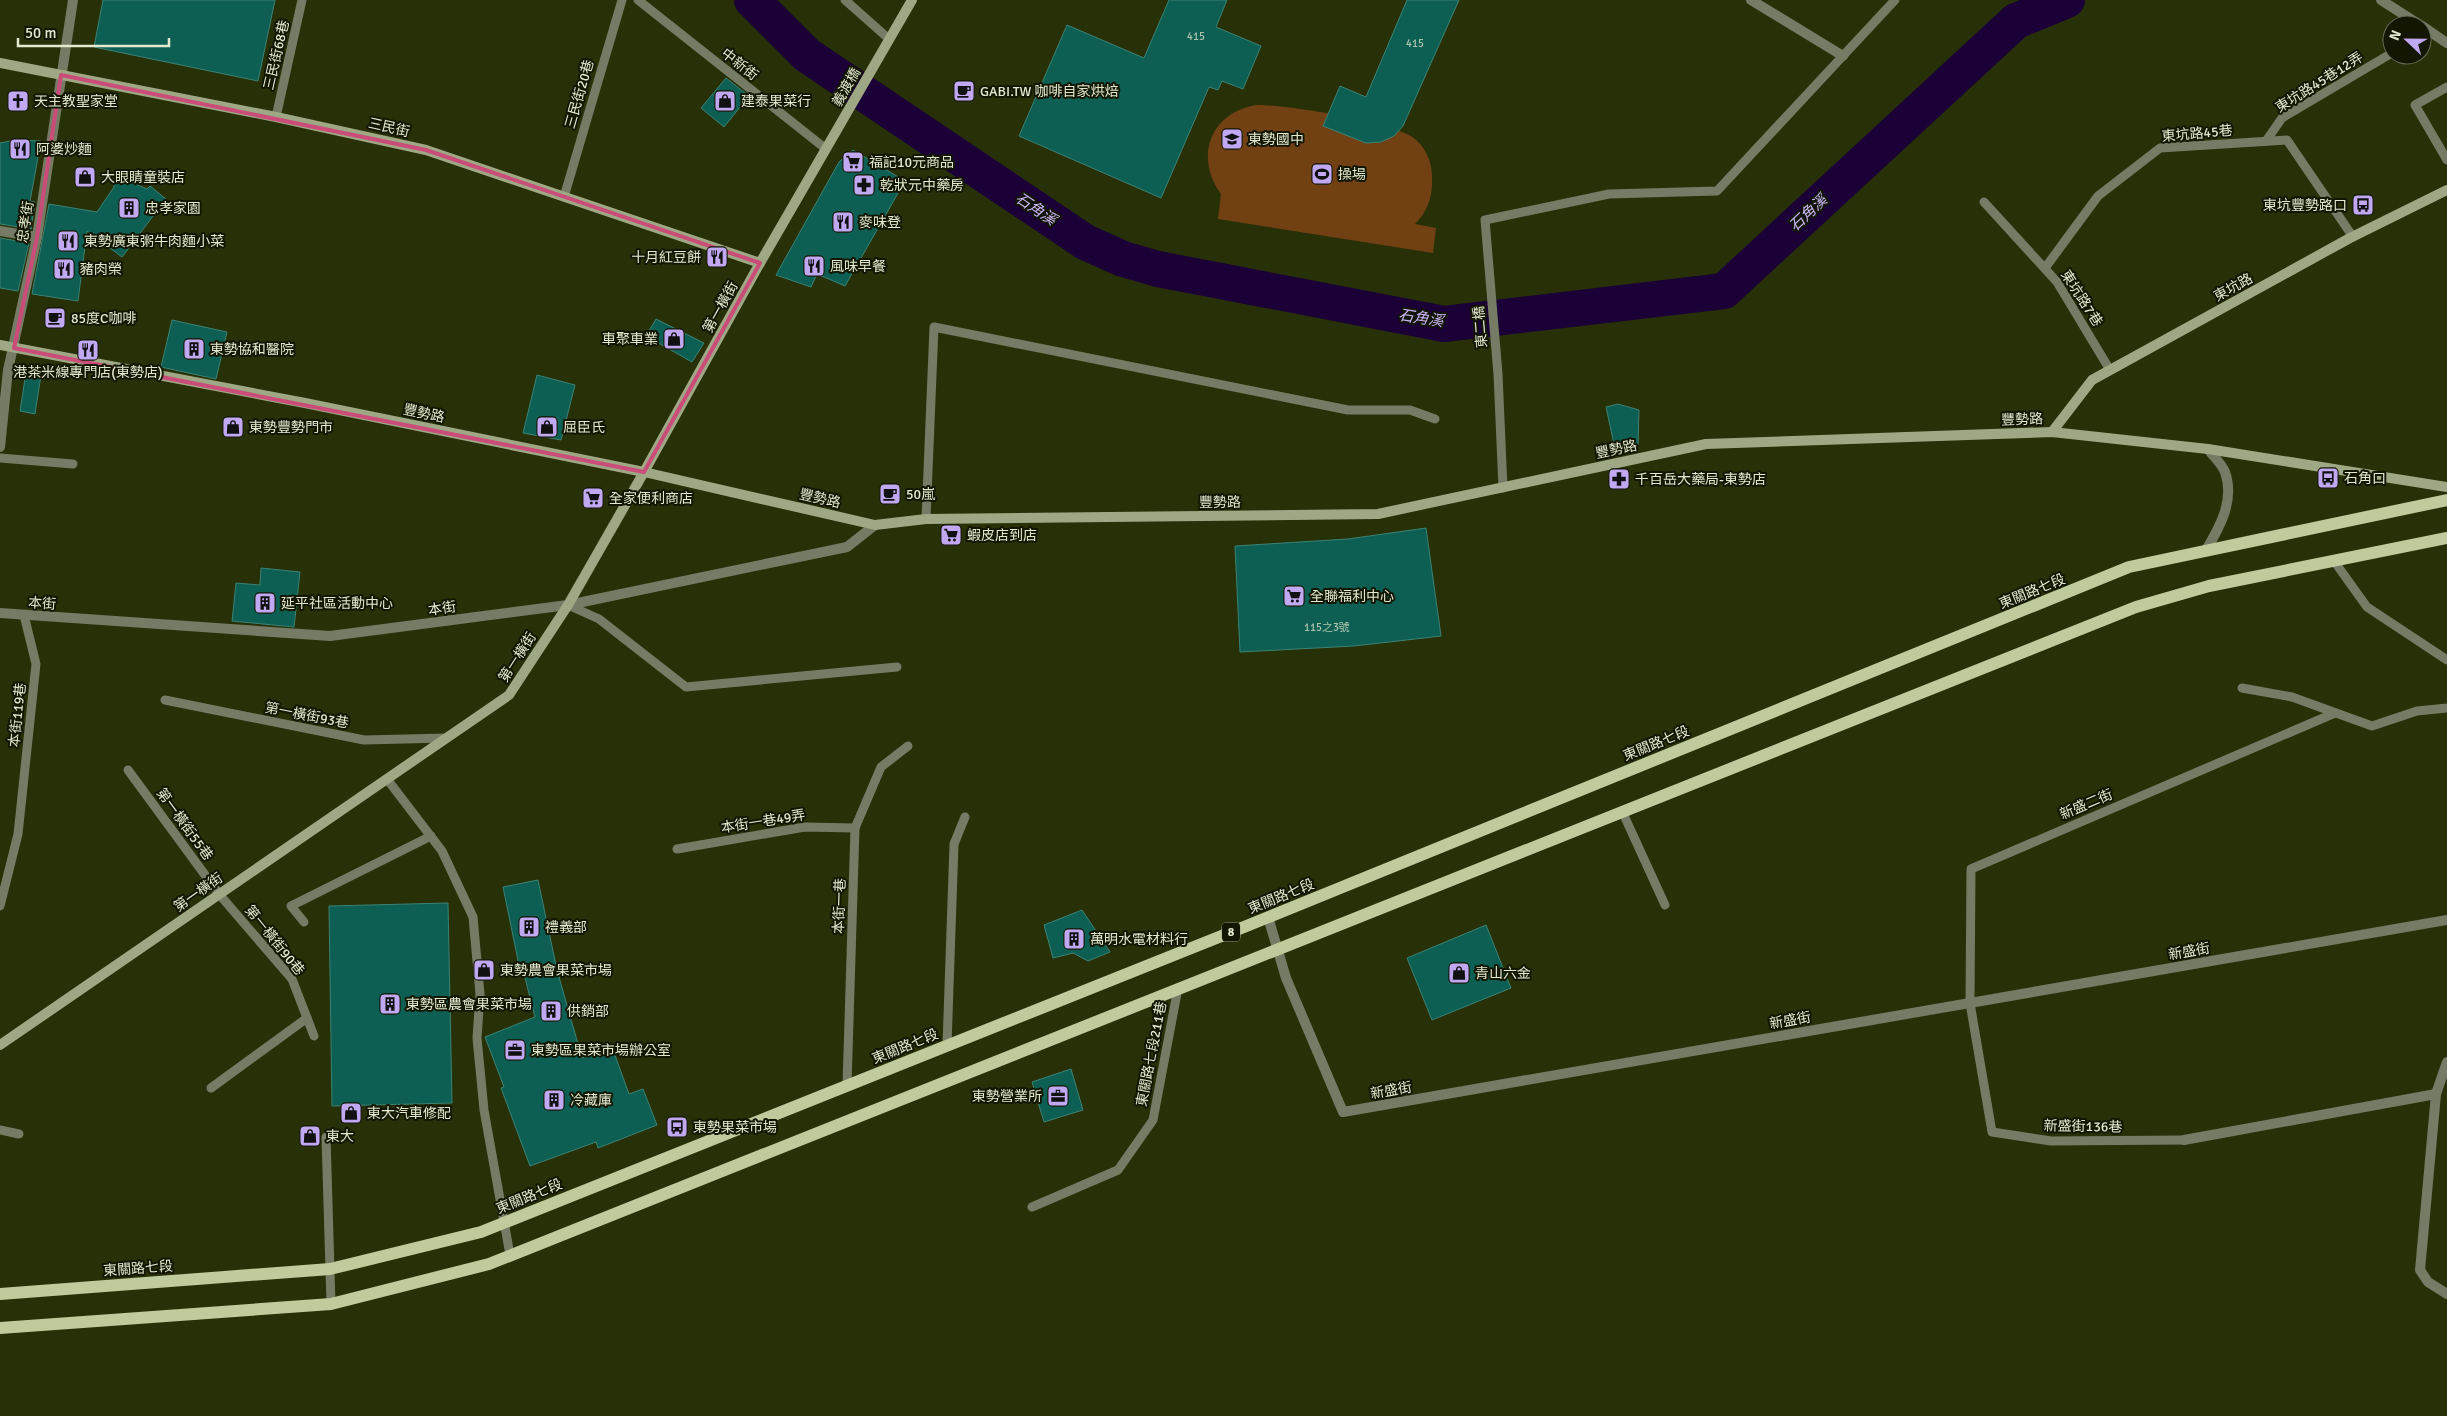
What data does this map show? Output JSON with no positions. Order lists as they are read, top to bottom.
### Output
{
  "streets": {
    "main road": ["東關路七段", "8"],
    "street": [
      "義渡橋",
      "三民街",
      "忠孝街",
      "東坑路",
      "第一橫街",
      "豐勢路",
      "本街",
      "新盛街"
    ],
    "lane": [
      "三民街68巷",
      "中新街",
      "東坑路45巷12弄",
      "三民街20巷",
      "東坑路45巷",
      "東坑路7巷",
      "東二橋",
      "本街119巷",
      "第一橫街93巷",
      "新盛二街",
      "本街一巷49弄",
      "第一橫街55巷",
      "本街一巷",
      "第一橫街90巷",
      "東關路七段211巷",
      "新盛街136巷"
    ]
  },
  "crossings": [
    ["三民街68巷", "三民街"],
    ["中新街", "義渡橋"],
    ["中新街", "第一橫街"],
    ["東坑路45巷12弄", "東坑路45巷"],
    ["義渡橋", "第一橫街"],
    ["三民街20巷", "三民街"],
    ["三民街", "忠孝街"],
    ["三民街", "第一橫街"],
    ["東坑路45巷", "東坑路"],
    ["東坑路45巷", "東坑路7巷"],
    ["忠孝街", "豐勢路"],
    ["東坑路", "東坑路7巷"],
    ["東坑路", "豐勢路"],
    ["第一橫街", "豐勢路"],
    ["第一橫街", "本街"],
    ["第一橫街", "第一橫街93巷"],
    ["第一橫街", "第一橫街55巷"],
    ["第一橫街", "第一橫街90巷"],
    ["東二橋", "豐勢路"],
    ["豐勢路", "本街"],
    ["東關路七段", "本街一巷"],
    ["東關路七段", "新盛街"],
    ["本街", "本街119巷"],
    ["新盛二街", "新盛街"],
    ["新盛二街", "新盛街136巷"],
    ["本街一巷49弄", "本街一巷"],
    ["第一橫街55巷", "第一橫街90巷"],
    ["8", "新盛街"],
    ["8", "東關路七段211巷"],
    ["新盛街", "新盛街136巷"]
  ],
  "water": ["石角溪"],
  "places": {
    "cafe": ["GABI.TW 咖啡自家烘焙", "85度C咖啡", "50嵐"],
    "church": ["天主教聖家堂"],
    "shop": [
      "建泰果菜行",
      "大眼睛童裝店",
      "車聚車業",
      "東勢豐勢門市",
      "屈臣氏",
      "東勢農會果菜市場",
      "青山六金",
      "東大汽車修配",
      "東大"
    ],
    "school or university": ["東勢國中"],
    "restaurant": [
      "阿婆炒麵",
      "麥味登",
      "東勢廣東粥牛肉麵小菜",
      "十月紅豆餅",
      "風味早餐",
      "豬肉榮",
      "港茶米線專門店(東勢店)"
    ],
    "supermarket": [
      "福記10元商品",
      "全家便利商店",
      "蝦皮店到店",
      "全聯福利中心"
    ],
    "sports": ["操場"],
    "pharmacy": ["乾狀元中藥房", "千百岳大藥局-東勢店"],
    "bus stop": ["東坑豐勢路口", "石角口", "東勢果菜市場"],
    "building": [
      "忠孝家園",
      "東勢協和醫院",
      "延平社區活動中心",
      "禮義部",
      "萬明水電材料行",
      "東勢區農會果菜市場",
      "供銷部",
      "冷藏庫"
    ],
    "office": ["東勢區果菜市場辦公室", "東勢營業所"]
  },
  "house_numbers": ["415", "415", "115之3號"],
  "scale_bar": "50 m",
  "north": "left"
}
